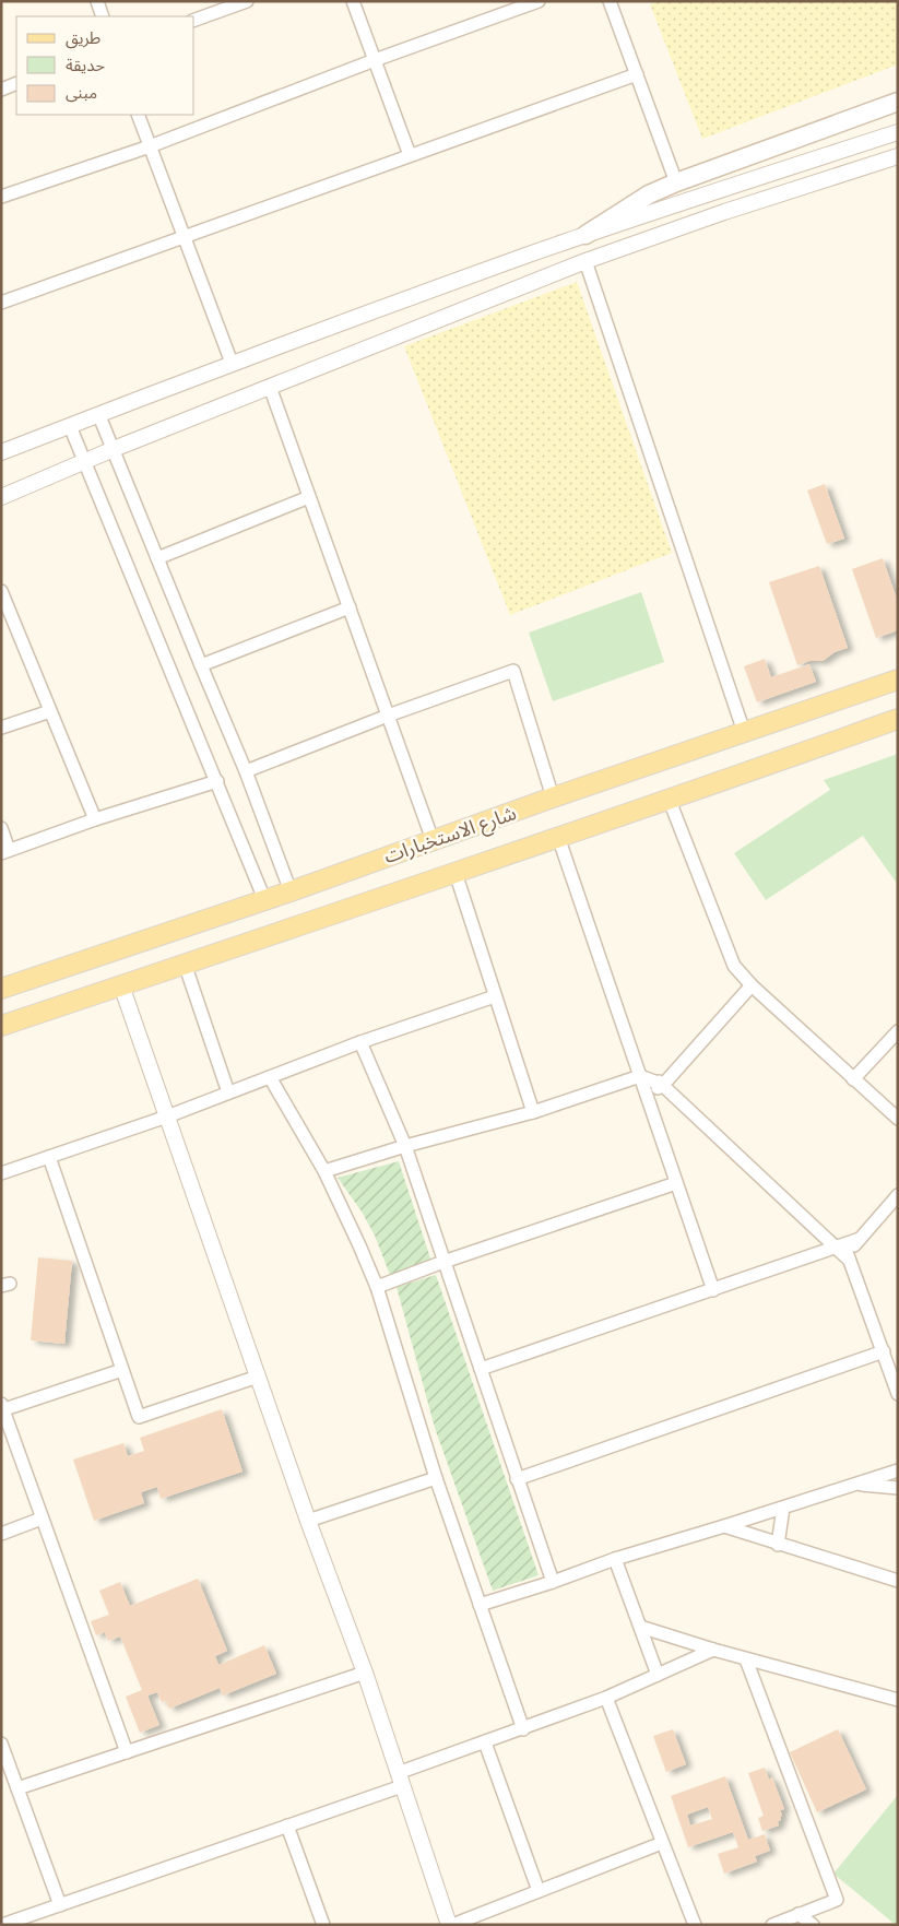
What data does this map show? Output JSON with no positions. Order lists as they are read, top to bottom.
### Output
{
  "streets": {
    "main road": ["شارع الاستخبارات"]
  },
  "legend": ["طريق", "حديقة", "مبنى"]
}
